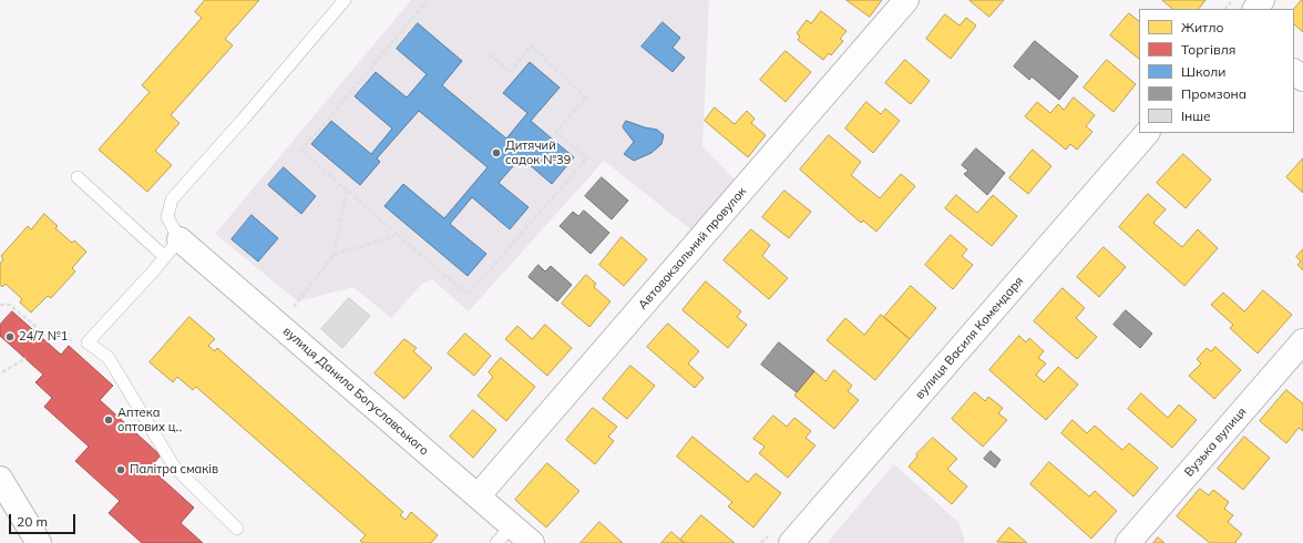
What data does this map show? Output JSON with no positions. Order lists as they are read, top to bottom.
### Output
{
  "streets": {
    "street": [
      "Автовокзальний провулок",
      "вулиця Василя Комендаря",
      "вулиця Данила Богуславського",
      "Вузька вулиця"
    ]
  },
  "crossings": [
    ["Автовокзальний провулок", "вулиця Данила Богуславського"]
  ],
  "places": [
    "Дитячий садок №39",
    "24/7 №1",
    "Аптека оптових ц‥",
    "Палітра смаків"
  ],
  "legend": [
    "Житло",
    "Торгівля",
    "Школи",
    "Промзона",
    "Інше"
  ],
  "scale_bar": "20 m"
}
